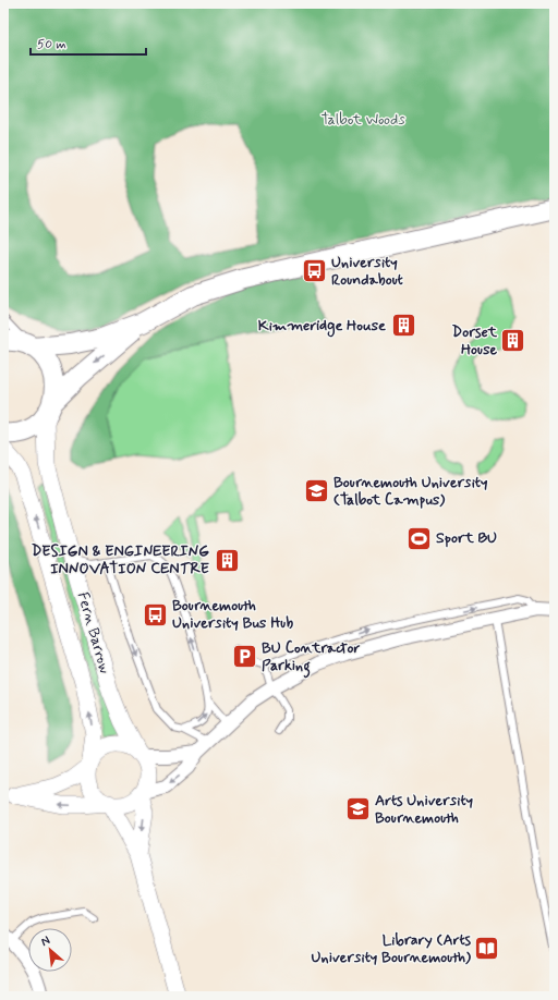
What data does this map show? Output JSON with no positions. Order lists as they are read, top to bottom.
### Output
{
  "streets": {
    "street": ["Fern Barrow"]
  },
  "parks": ["Talbot Woods"],
  "places": {
    "bus stop": ["University Roundabout", "Bournemouth University Bus Hub"],
    "building": ["Kimmeridge House", "Dorset House", "DESIGN & ENGINEERING INNOVATION CENTRE"],
    "school or university": ["Bournemouth University (Talbot Campus)", "Arts University Bournemouth"],
    "sports": ["Sport BU"],
    "parking": ["BU Contractor Parking"],
    "library": ["Library (Arts University Bournemouth)"]
  },
  "scale_bar": "50 m",
  "north": "top left"
}
